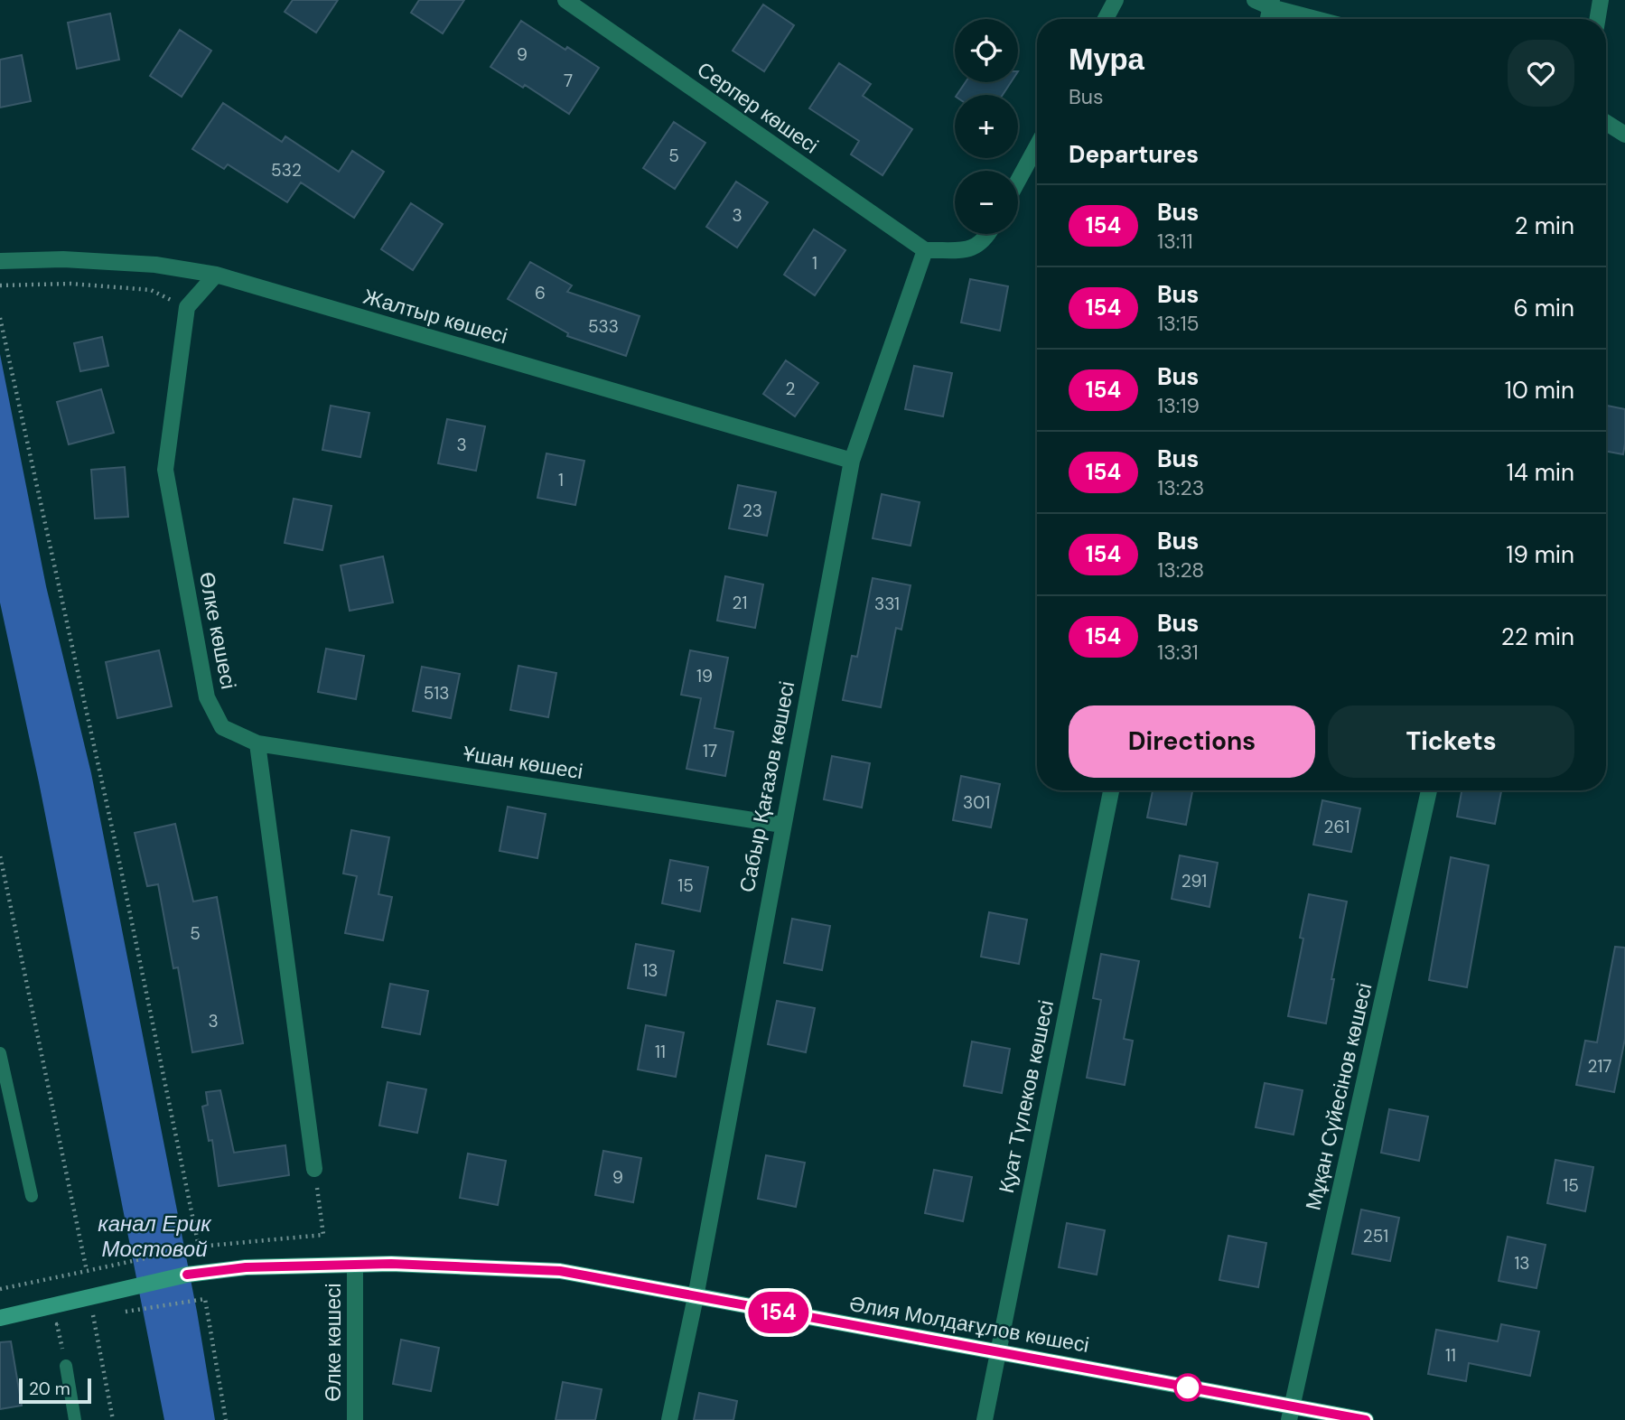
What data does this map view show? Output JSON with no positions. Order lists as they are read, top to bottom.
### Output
{
  "streets": {
    "main road": ["Әлия Молдағұлов көшесі"],
    "street": [
      "Серпер көшесі",
      "Жалтыр көшесі",
      "Өлке көшесі",
      "Ұшан көшесі",
      "Сабыр Қағазов көшесі",
      "Қуат Түлеков көшесі",
      "Мұқан Сүйесінов көшесі"
    ]
  },
  "crossings": [
    ["Серпер көшесі", "Сабыр Қағазов көшесі"],
    ["Жалтыр көшесі", "Сабыр Қағазов көшесі"],
    ["Өлке көшесі", "Ұшан көшесі"],
    ["Өлке көшесі", "Әлия Молдағұлов көшесі"],
    ["Ұшан көшесі", "Сабыр Қағазов көшесі"],
    ["Сабыр Қағазов көшесі", "Әлия Молдағұлов көшесі"],
    ["Қуат Түлеков көшесі", "Әлия Молдағұлов көшесі"],
    ["Мұқан Сүйесінов көшесі", "Әлия Молдағұлов көшесі"]
  ],
  "water": ["канал Ерик Мостовой"],
  "lines": ["bus line 154"],
  "house_numbers": [
    "9",
    "7",
    "5",
    "532",
    "3",
    "1",
    "6",
    "533",
    "2",
    "3",
    "1",
    "23",
    "21",
    "331",
    "19",
    "513",
    "17",
    "301",
    "261",
    "291",
    "15",
    "5",
    "13",
    "3",
    "11",
    "217",
    "9",
    "15",
    "251",
    "13",
    "11"
  ],
  "scale_bar": "20 m",
  "page": {
    "on_map": "154",
    "map_buttons": ["+", "−"],
    "heading": [
      ["Мура", "Bus"],
      "Departures"
    ],
    "list": [
      {
        "mark": "154",
        "name": "Bus",
        "note": "13:11",
        "value": "2 min"
      },
      {
        "mark": "154",
        "name": "Bus",
        "note": "13:15",
        "value": "6 min"
      },
      {
        "mark": "154",
        "name": "Bus",
        "note": "13:19",
        "value": "10 min"
      },
      {
        "mark": "154",
        "name": "Bus",
        "note": "13:23",
        "value": "14 min"
      },
      {
        "mark": "154",
        "name": "Bus",
        "note": "13:28",
        "value": "19 min"
      },
      {
        "mark": "154",
        "name": "Bus",
        "note": "13:31",
        "value": "22 min"
      }
    ],
    "buttons": ["Directions", "Tickets"],
    "scale": "20 m"
  }
}
